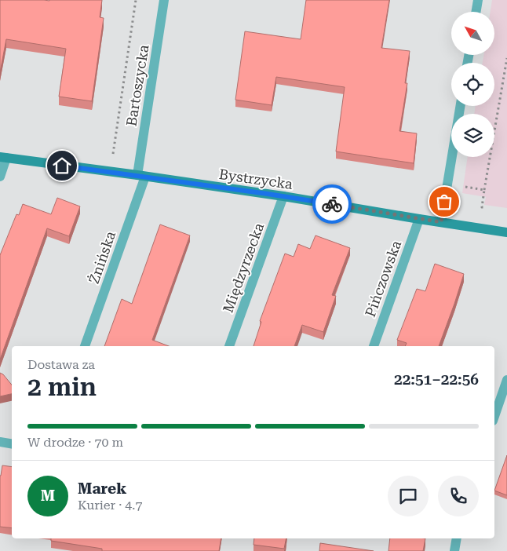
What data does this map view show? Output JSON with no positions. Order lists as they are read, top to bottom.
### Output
{
  "streets": {
    "street": [
      "Bartoszycka",
      "Bystrzycka",
      "Żnińska",
      "Międzyrzecka",
      "Pińczowska"
    ]
  },
  "crossings": [
    ["Bartoszycka", "Bystrzycka"],
    ["Bartoszycka", "Żnińska"],
    ["Bystrzycka", "Żnińska"],
    ["Bystrzycka", "Międzyrzecka"],
    ["Bystrzycka", "Pińczowska"]
  ],
  "north": "top left",
  "page": {
    "heading": ["2 min", "Dostawa za", "22:51–22:56"],
    "panel": ["Marek", "Kurier · 4.7"],
    "bar": "W drodze · 70 m",
    "round": "M"
  }
}
